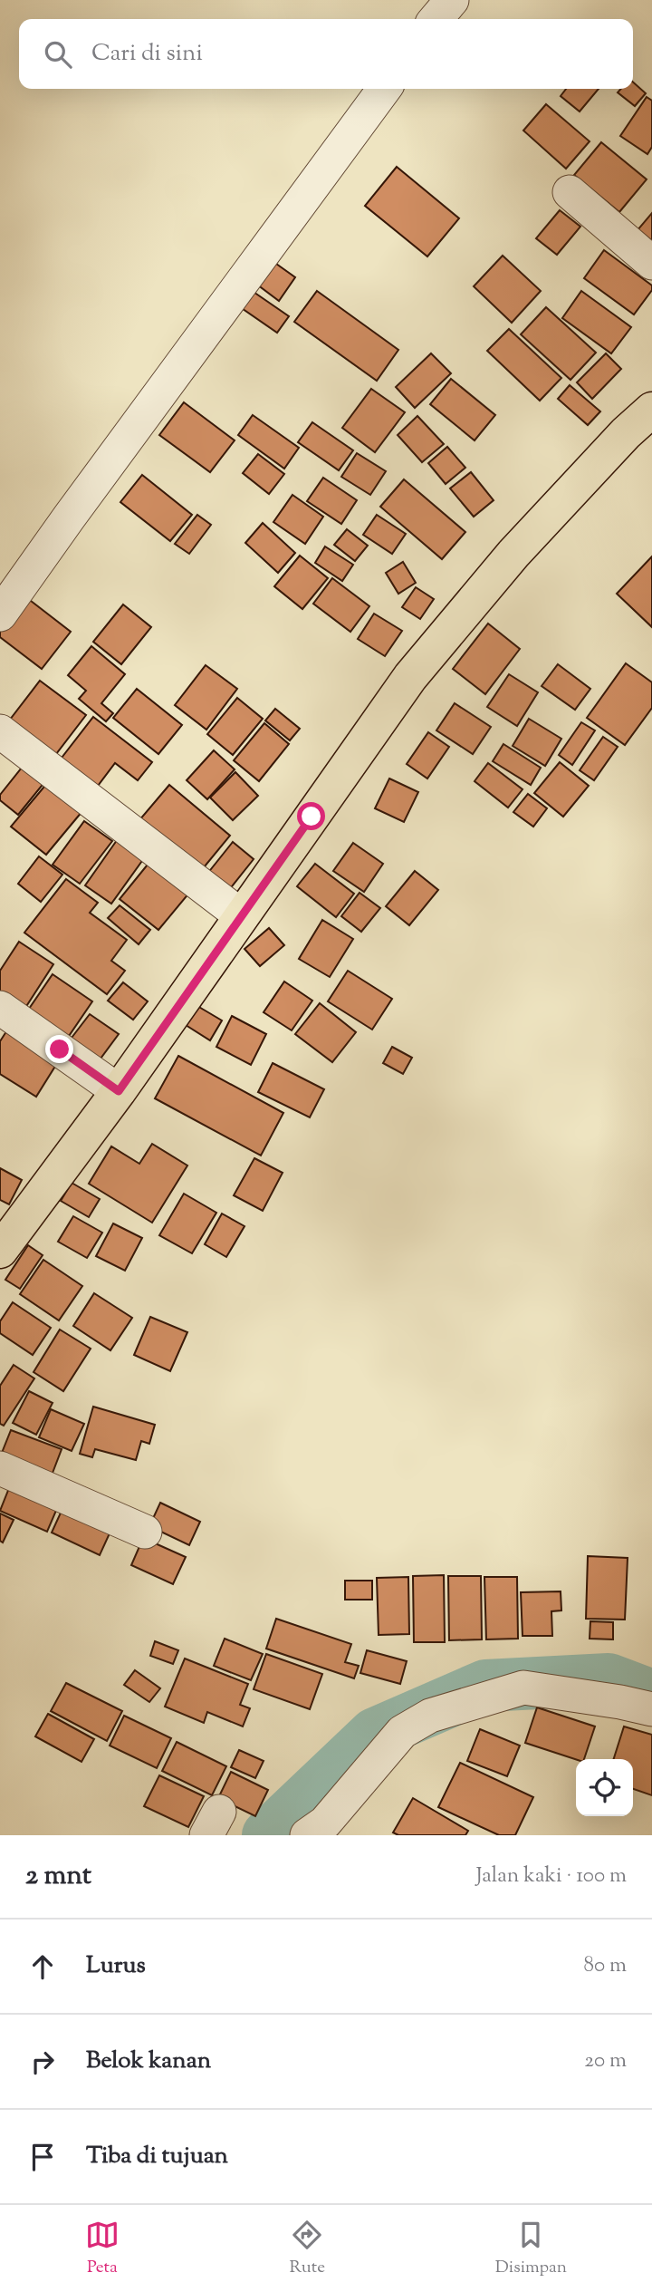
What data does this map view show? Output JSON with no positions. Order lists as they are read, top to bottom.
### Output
{
  "page": {
    "search": "Cari di sini",
    "heading": ["2 mnt", "Jalan kaki · 100 m"],
    "list": [
      ["Lurus", "80 m"],
      ["Belok kanan", "20 m"],
      "Tiba di tujuan"
    ],
    "nav": ["Peta", "Rute", "Disimpan"]
  }
}
